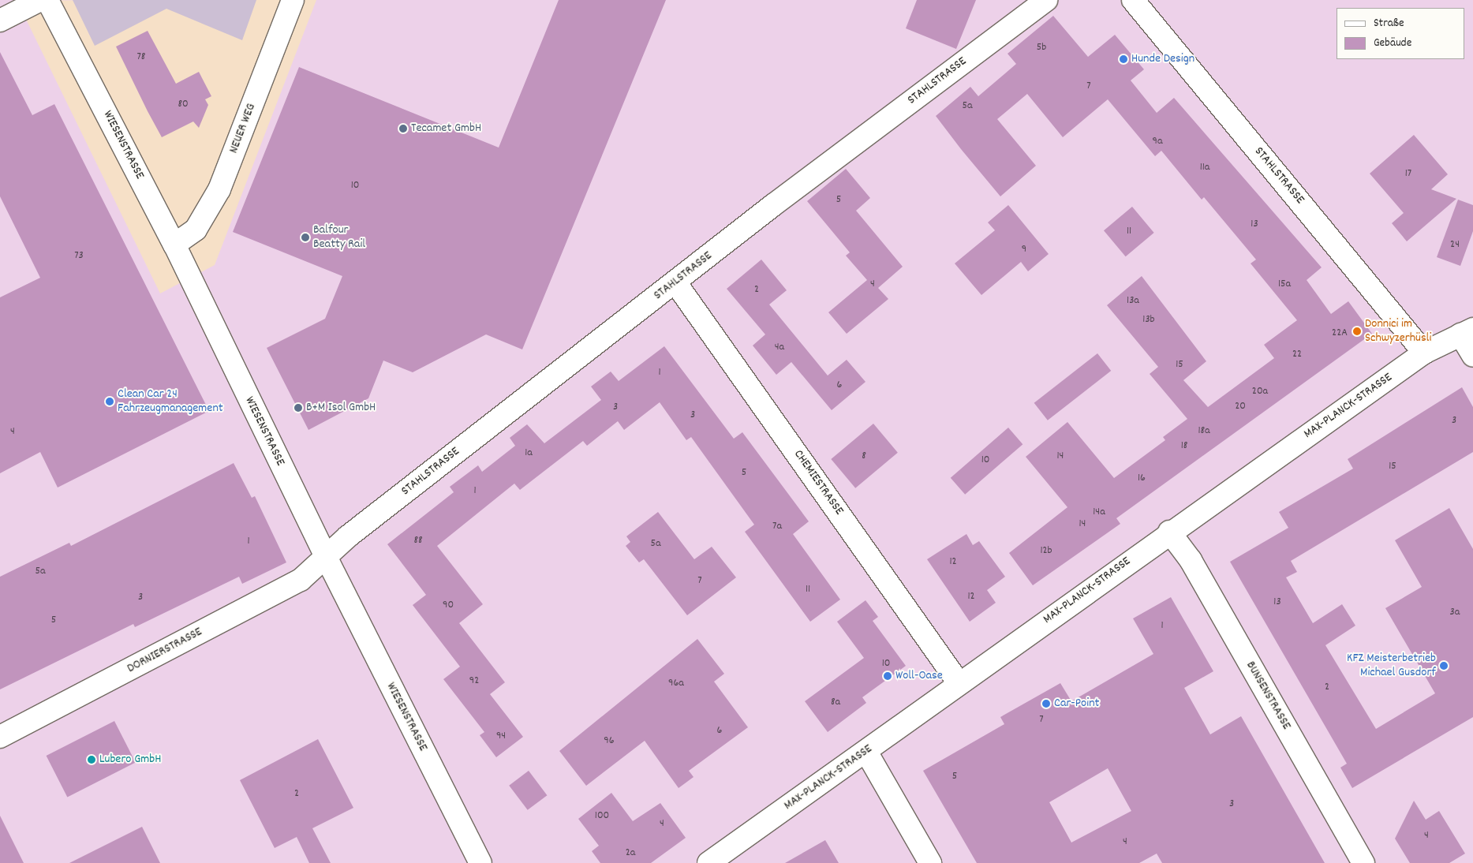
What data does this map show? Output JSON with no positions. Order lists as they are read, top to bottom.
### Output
{
  "streets": {
    "street": [
      "STAHLSTRASSE",
      "NEUER WEG",
      "WIESENSTRASSE",
      "MAX-PLANCK-STRASSE",
      "CHEMIESTRASSE",
      "DORNIERSTRASSE",
      "BUNSENSTRASSE"
    ]
  },
  "crossings": [
    ["STAHLSTRASSE", "WIESENSTRASSE"],
    ["STAHLSTRASSE", "MAX-PLANCK-STRASSE"],
    ["STAHLSTRASSE", "CHEMIESTRASSE"],
    ["STAHLSTRASSE", "DORNIERSTRASSE"],
    ["NEUER WEG", "WIESENSTRASSE"],
    ["WIESENSTRASSE", "DORNIERSTRASSE"],
    ["MAX-PLANCK-STRASSE", "CHEMIESTRASSE"],
    ["MAX-PLANCK-STRASSE", "BUNSENSTRASSE"]
  ],
  "places": [
    "Hunde Design",
    "Tecamet GmbH",
    "Balfour Beatty Rail",
    "Donnici im Schwyzerhüsli",
    "Clean Car 24 Fahrzeugmanagement",
    "B+M Isol GmbH",
    "KFZ Meisterbetrieb Michael Gusdorf",
    "Woll-Oase",
    "Car-Point",
    "Lubero GmbH"
  ],
  "house_numbers": [
    "5b",
    "78",
    "7",
    "80",
    "5a",
    "9a",
    "11a",
    "17",
    "10",
    "5",
    "13",
    "11",
    "24",
    "9",
    "73",
    "4",
    "15a",
    "2",
    "13a",
    "13b",
    "22A",
    "4a",
    "22",
    "15",
    "1",
    "6",
    "20a",
    "20",
    "3",
    "3",
    "3",
    "18a",
    "4",
    "18",
    "1a",
    "8",
    "14",
    "10",
    "15",
    "5",
    "16",
    "1",
    "14a",
    "14",
    "7a",
    "88",
    "1",
    "5a",
    "12b",
    "12",
    "5a",
    "7",
    "11",
    "12",
    "3",
    "13",
    "90",
    "3a",
    "5",
    "1",
    "10",
    "92",
    "96a",
    "2",
    "8a",
    "7",
    "6",
    "94",
    "96",
    "5",
    "2",
    "3",
    "100",
    "4",
    "4",
    "4",
    "2a"
  ],
  "legend": ["Straße", "Gebäude"]
}
